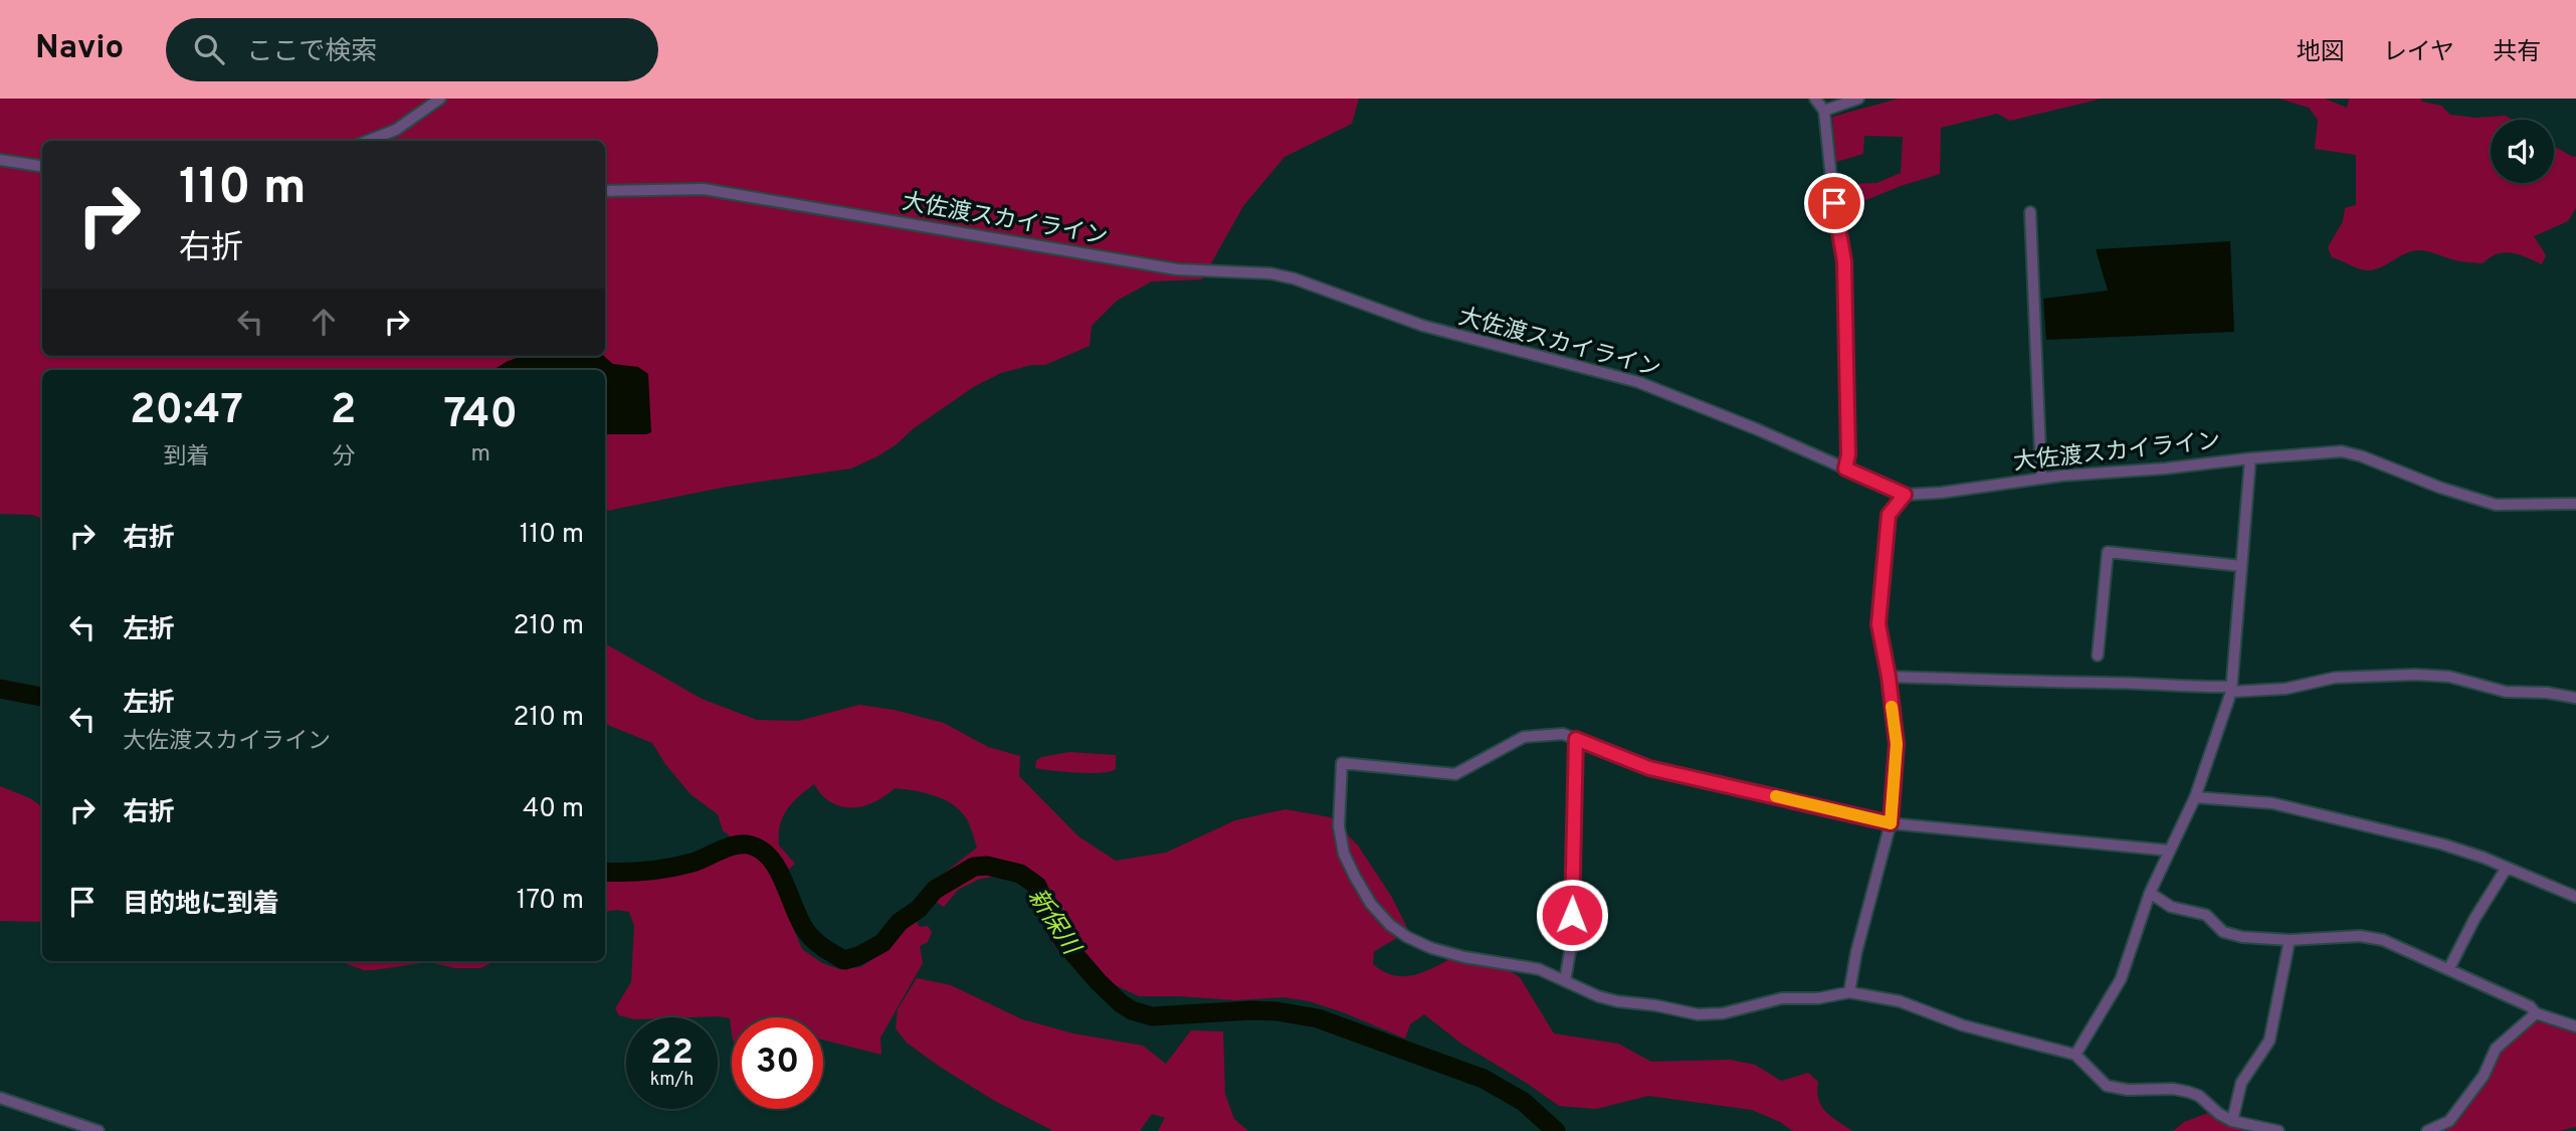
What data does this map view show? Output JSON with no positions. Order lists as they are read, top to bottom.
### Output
{
  "streets": {
    "street": ["大佐渡スカイライン"]
  },
  "water": ["新保川"],
  "page": {
    "header": "Navio",
    "search": "ここで検索",
    "nav": ["地図", "レイヤ", "共有"],
    "turn": ["110 m", "右折"],
    "eta": [
      "20:47",
      "到着",
      "2",
      "分",
      "740",
      "m"
    ],
    "list": [
      {
        "name": "右折",
        "value": "110 m"
      },
      {
        "name": "左折",
        "value": "210 m"
      },
      {
        "name": "左折",
        "note": "大佐渡スカイライン",
        "value": "210 m"
      },
      {
        "name": "右折",
        "value": "40 m"
      },
      {
        "name": "目的地に到着",
        "value": "170 m"
      }
    ],
    "speed": "22 km/h",
    "limit": "30"
  }
}
